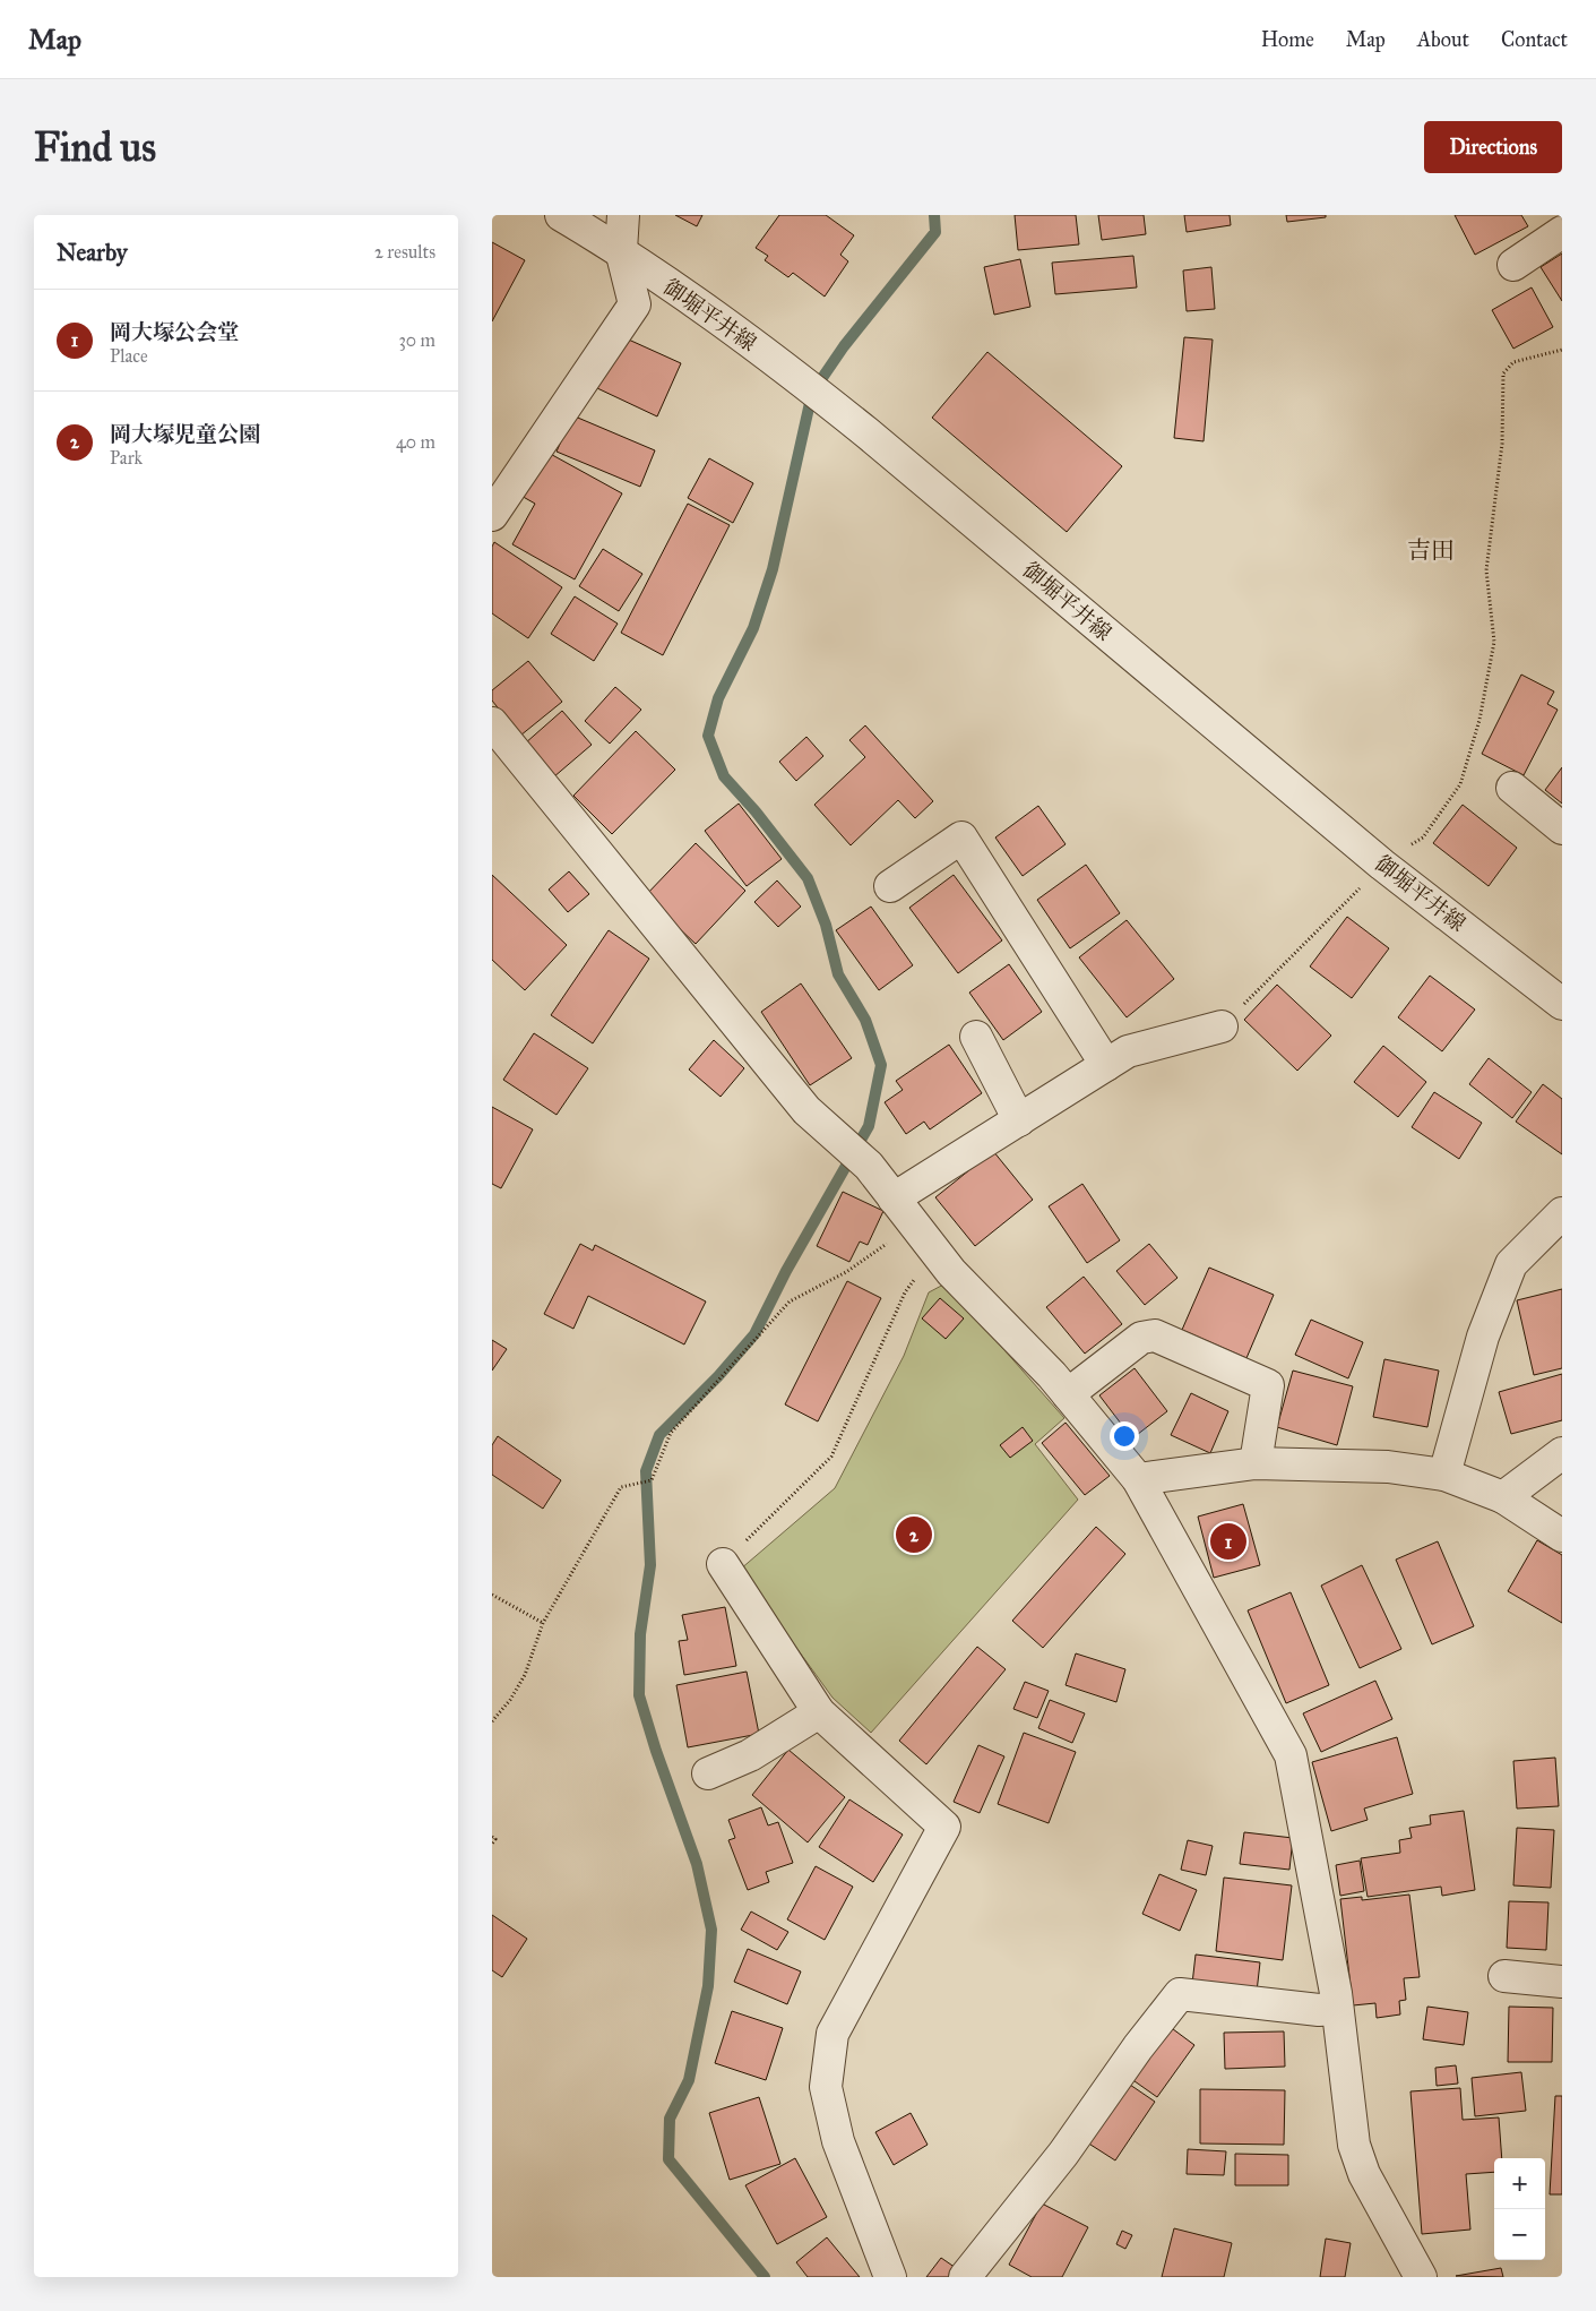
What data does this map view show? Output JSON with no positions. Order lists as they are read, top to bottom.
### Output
{
  "streets": {
    "street": ["御堀平井線"]
  },
  "districts": ["吉田"],
  "page": {
    "header": "Map",
    "nav": [
      "Home",
      "Map",
      "About",
      "Contact"
    ],
    "buttons": "Directions",
    "title": "Find us",
    "heading": ["Nearby", "2 results"],
    "list": [
      {
        "mark": "1",
        "name": "岡大塚公会堂",
        "note": "Place",
        "value": "30 m"
      },
      {
        "mark": "2",
        "name": "岡大塚児童公園",
        "note": "Park",
        "value": "40 m"
      }
    ],
    "pins": ["2", "1"],
    "map_buttons": ["+", "−"]
  }
}
